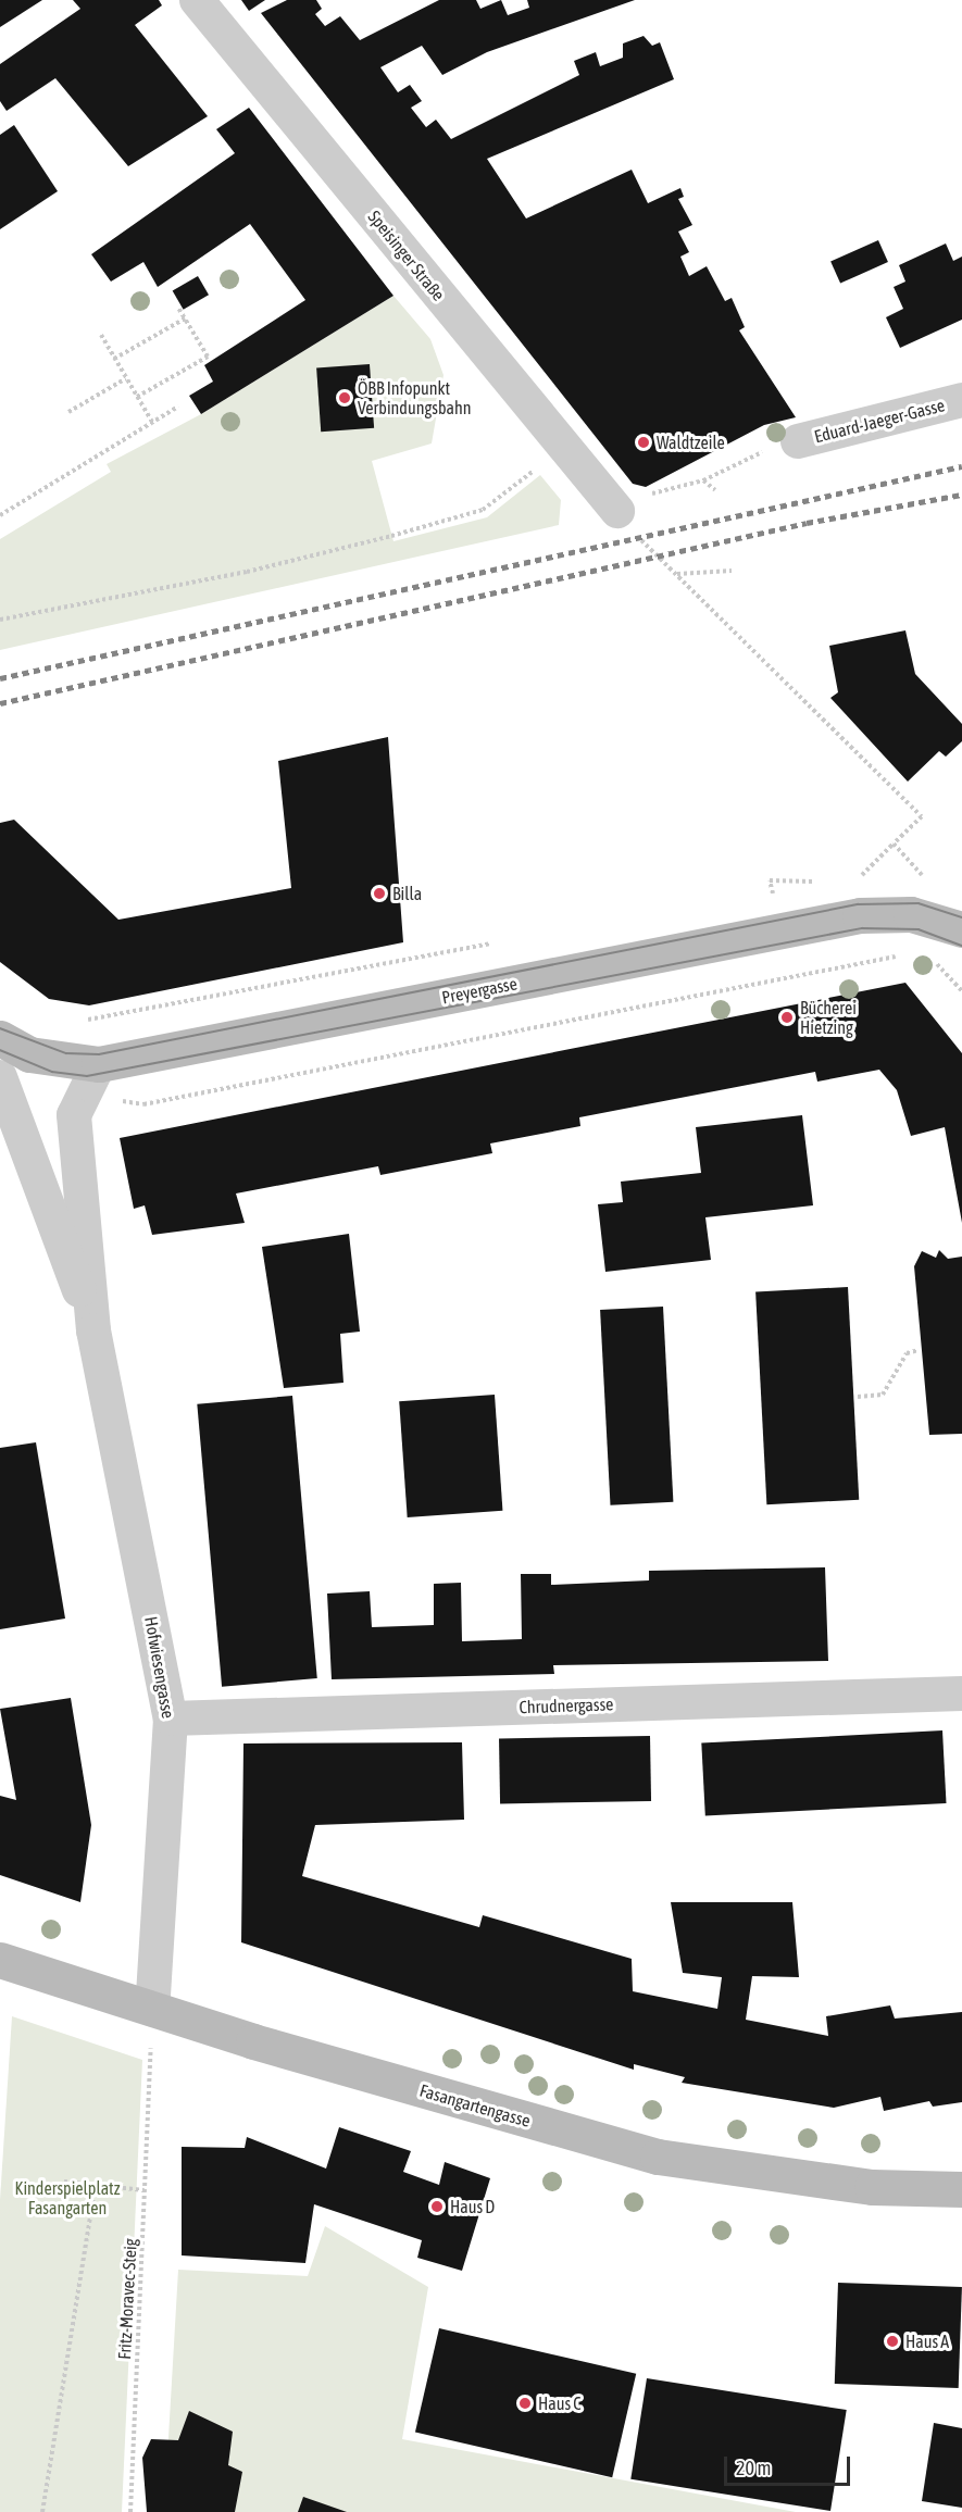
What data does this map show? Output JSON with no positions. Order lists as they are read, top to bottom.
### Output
{
  "streets": {
    "main road": ["Preyergasse", "Fasangartengasse"],
    "street": [
      "Speisinger Straße",
      "Eduard-Jaeger-Gasse",
      "Hofwiesengasse",
      "Chrudnergasse"
    ],
    "path": ["Fritz-Moravec-Steig"]
  },
  "crossings": [
    ["Preyergasse", "Hofwiesengasse"],
    ["Hofwiesengasse", "Chrudnergasse"],
    ["Hofwiesengasse", "Fasangartengasse"],
    ["Hofwiesengasse", "Fritz-Moravec-Steig"],
    ["Fasangartengasse", "Fritz-Moravec-Steig"]
  ],
  "parks": ["Kinderspielplatz Fasangarten"],
  "places": [
    "ÖBB Infopunkt Verbindungsbahn",
    "Waldtzeile",
    "Billa",
    "Bücherei Hietzing",
    "Haus D",
    "Haus A",
    "Haus C"
  ],
  "scale_bar": "20 m"
}
